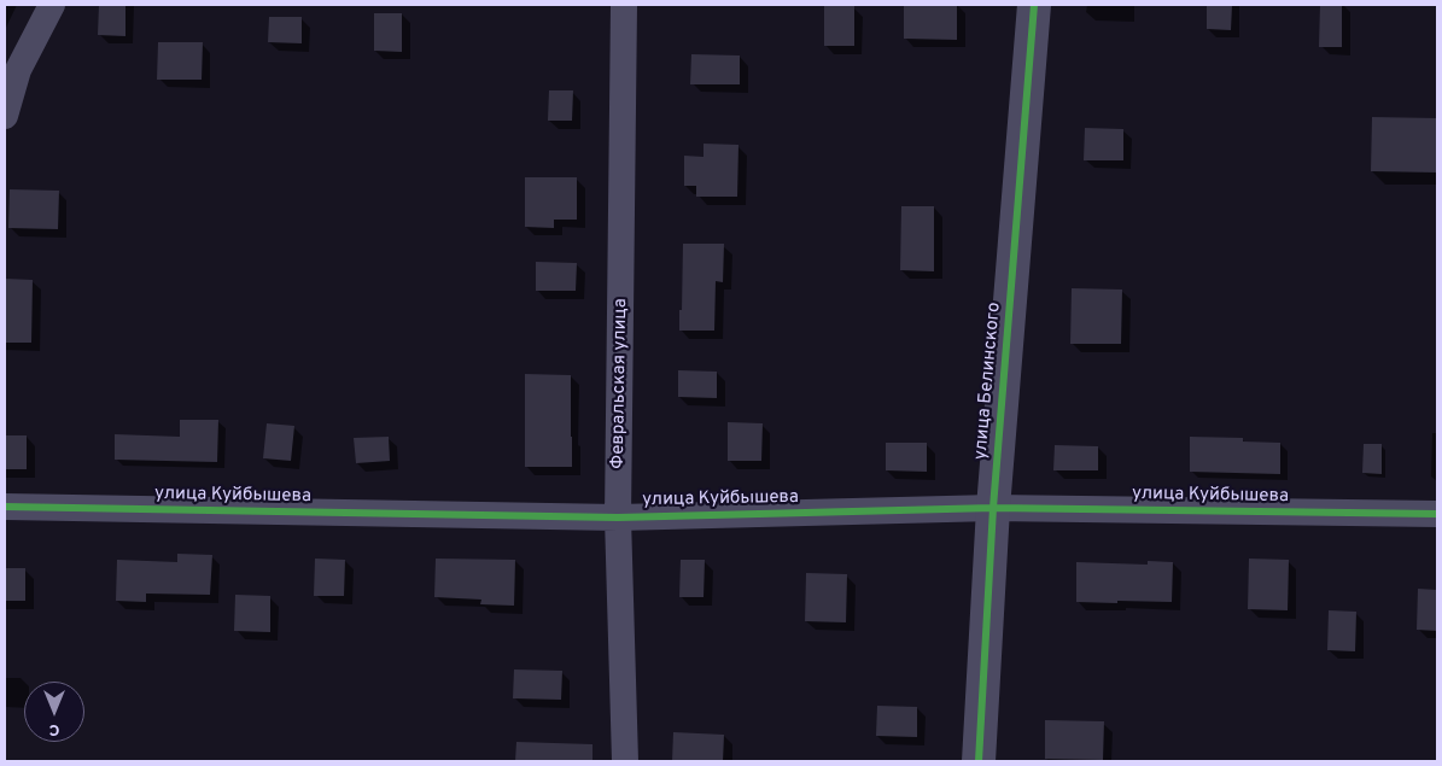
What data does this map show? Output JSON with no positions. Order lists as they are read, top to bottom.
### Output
{
  "streets": {
    "street": ["улица Белинского", "Февральская улица", "улица Куйбышева"]
  },
  "crossings": [
    ["улица Белинского", "улица Куйбышева"],
    ["Февральская улица", "улица Куйбышева"]
  ],
  "north": "bottom"
}
